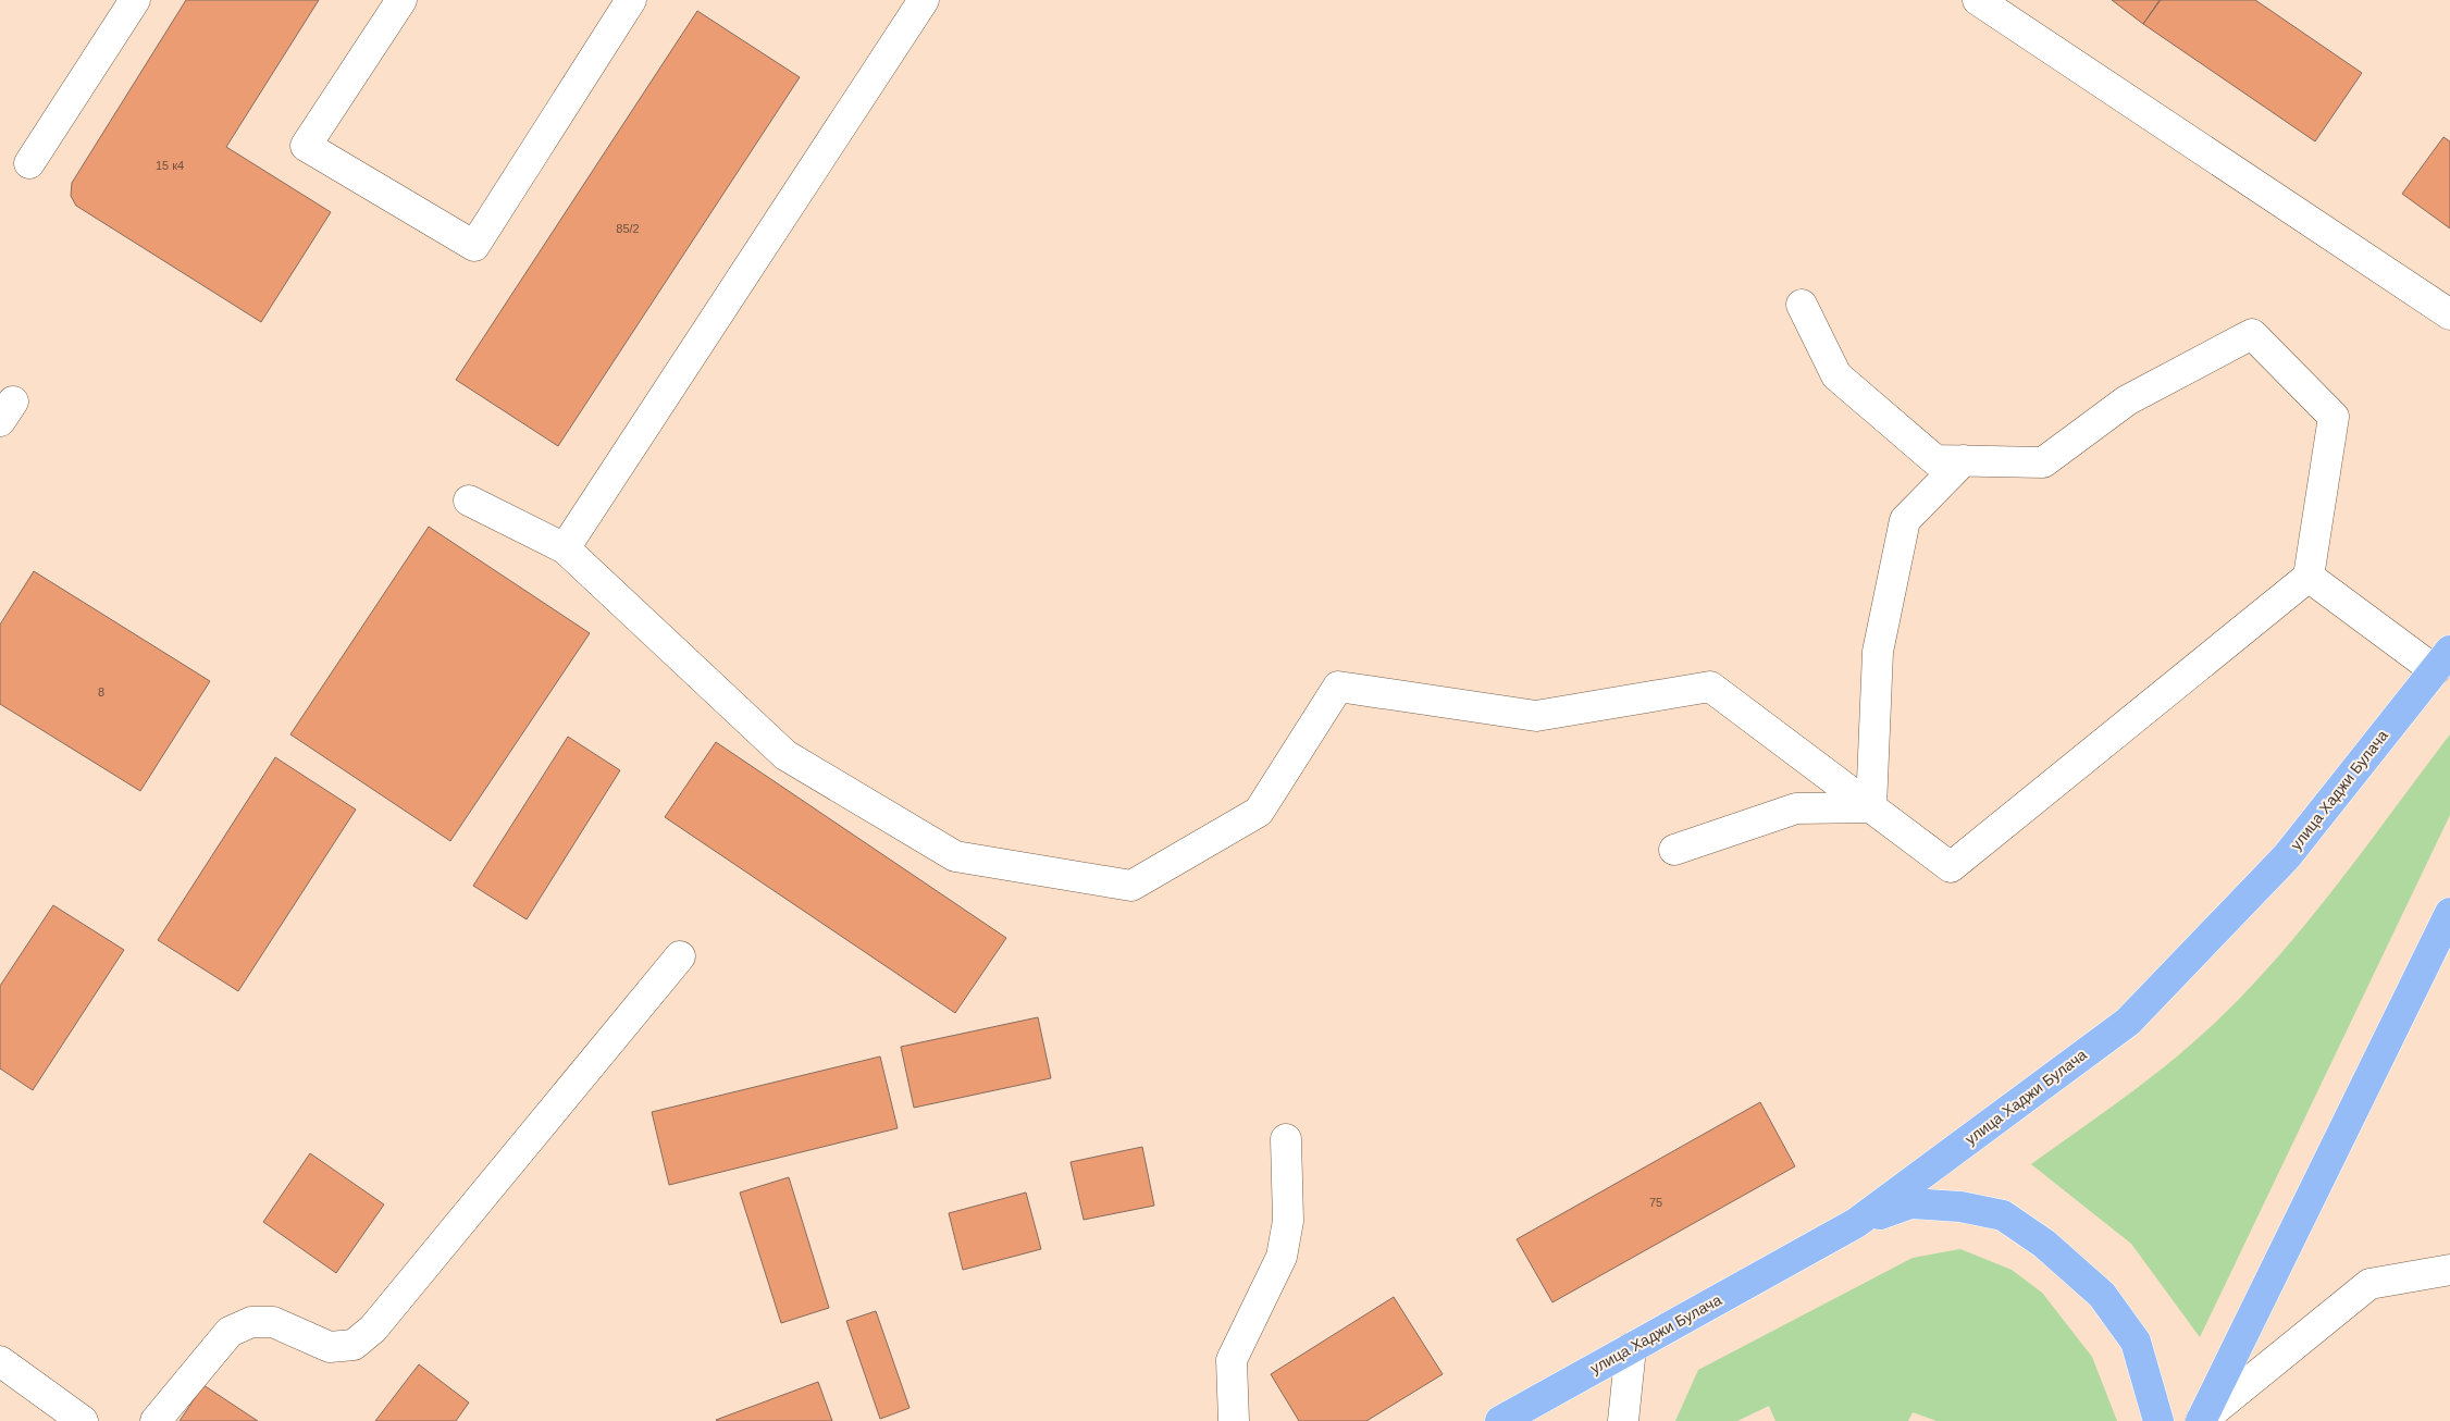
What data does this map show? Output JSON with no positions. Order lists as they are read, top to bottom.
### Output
{
  "streets": {
    "main road": ["улица Хаджи Булача"]
  },
  "house_numbers": [
    "15 к4",
    "85/2",
    "8",
    "75"
  ]
}
